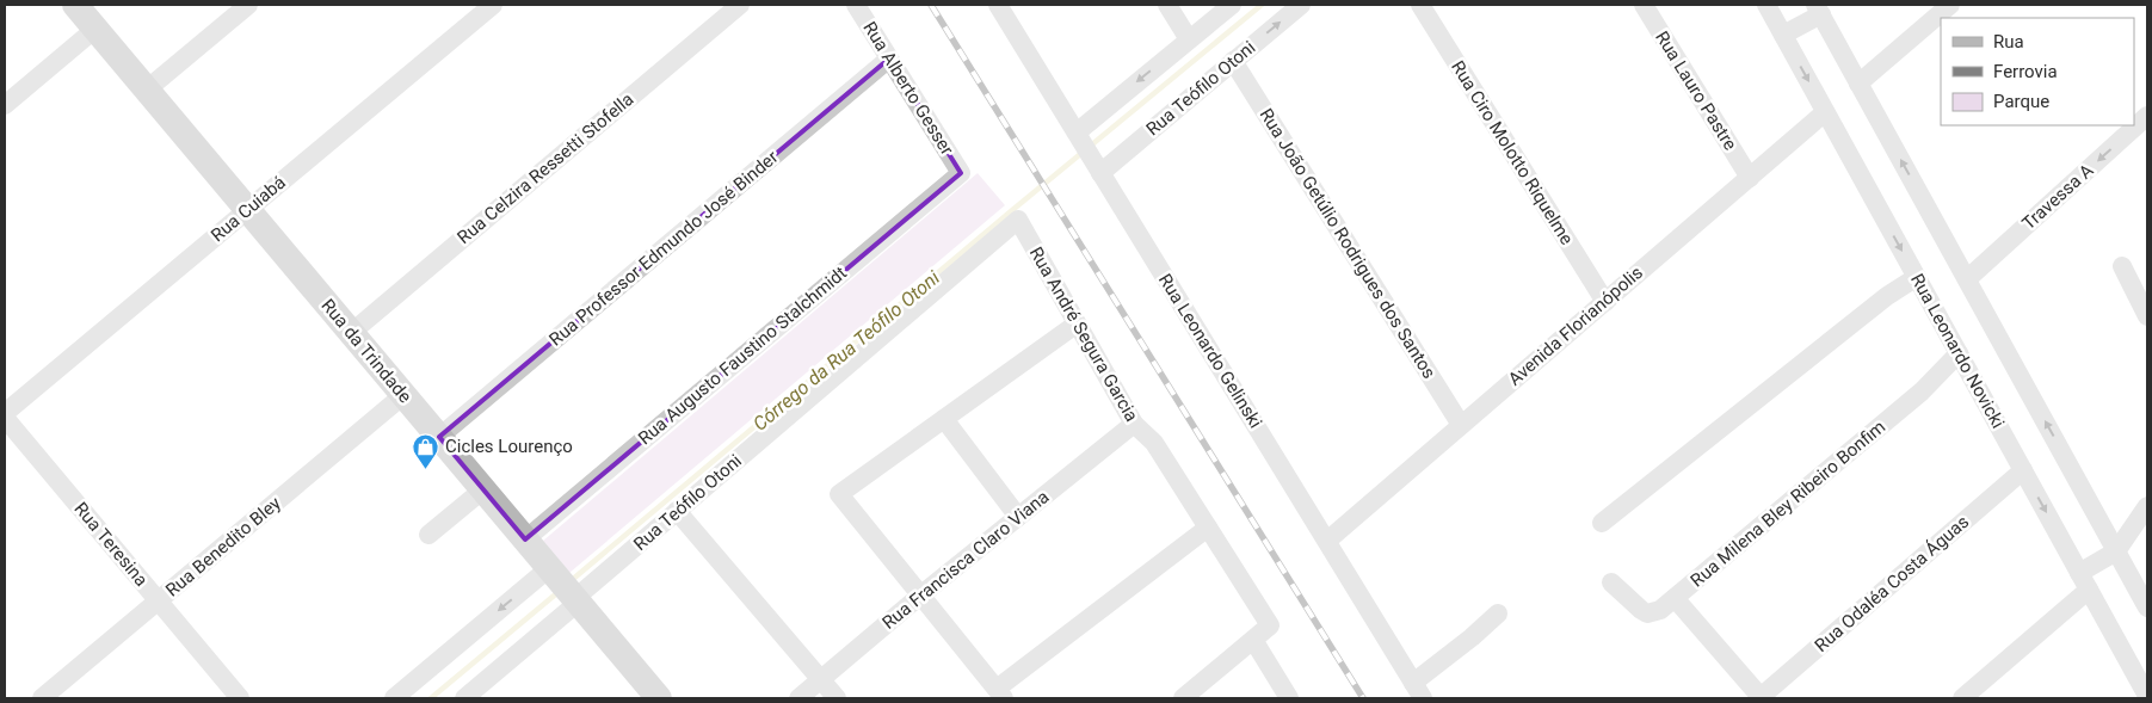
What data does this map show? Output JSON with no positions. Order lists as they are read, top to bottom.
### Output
{
  "streets": {
    "main road": ["Rua da Trindade"],
    "street": [
      "Rua Alberto Gesser",
      "Rua Teófilo Otoni",
      "Rua Lauro Pastre",
      "Rua Ciro Molotto Riquelme",
      "Rua Celzira Ressetti Stofella",
      "Travessa A",
      "Rua Cuiabá",
      "Rua João Getúlio Rodrigues dos Santos",
      "Rua Professor Edmundo José Binder",
      "Avenida Florianópolis",
      "Rua André Segura Garcia",
      "Rua Leonardo Gelinski",
      "Rua Leonardo Novicki",
      "Rua Augusto Faustino Stalchmidt",
      "Rua Milena Bley Ribeiro Bonfim",
      "Rua Teresina",
      "Rua Benedito Bley",
      "Rua Francisca Claro Viana",
      "Rua Odaléa Costa Águas"
    ]
  },
  "crossings": [
    ["Rua Alberto Gesser", "Rua Professor Edmundo José Binder"],
    ["Rua Alberto Gesser", "Rua Augusto Faustino Stalchmidt"],
    ["Rua Teófilo Otoni", "Rua João Getúlio Rodrigues dos Santos"],
    ["Rua Teófilo Otoni", "Rua André Segura Garcia"],
    ["Rua Teófilo Otoni", "Rua da Trindade"],
    ["Rua Teófilo Otoni", "Rua Leonardo Gelinski"],
    ["Rua Lauro Pastre", "Avenida Florianópolis"],
    ["Rua Ciro Molotto Riquelme", "Avenida Florianópolis"],
    ["Rua Celzira Ressetti Stofella", "Rua da Trindade"],
    ["Rua Cuiabá", "Rua da Trindade"],
    ["Rua João Getúlio Rodrigues dos Santos", "Avenida Florianópolis"],
    ["Rua Professor Edmundo José Binder", "Rua da Trindade"],
    ["Avenida Florianópolis", "Rua Leonardo Gelinski"],
    ["Avenida Florianópolis", "Rua Leonardo Novicki"],
    ["Rua André Segura Garcia", "Rua Francisca Claro Viana"],
    ["Rua da Trindade", "Rua Augusto Faustino Stalchmidt"],
    ["Rua da Trindade", "Rua Benedito Bley"],
    ["Rua Leonardo Novicki", "Rua Milena Bley Ribeiro Bonfim"],
    ["Rua Leonardo Novicki", "Rua Odaléa Costa Águas"],
    ["Rua Teresina", "Rua Benedito Bley"]
  ],
  "one_way": ["Travessa A"],
  "water": ["Córrego da Rua Teófilo Otoni"],
  "places": {
    "shop": ["Cicles Lourenço"]
  },
  "legend": ["Rua", "Ferrovia", "Parque"]
}
